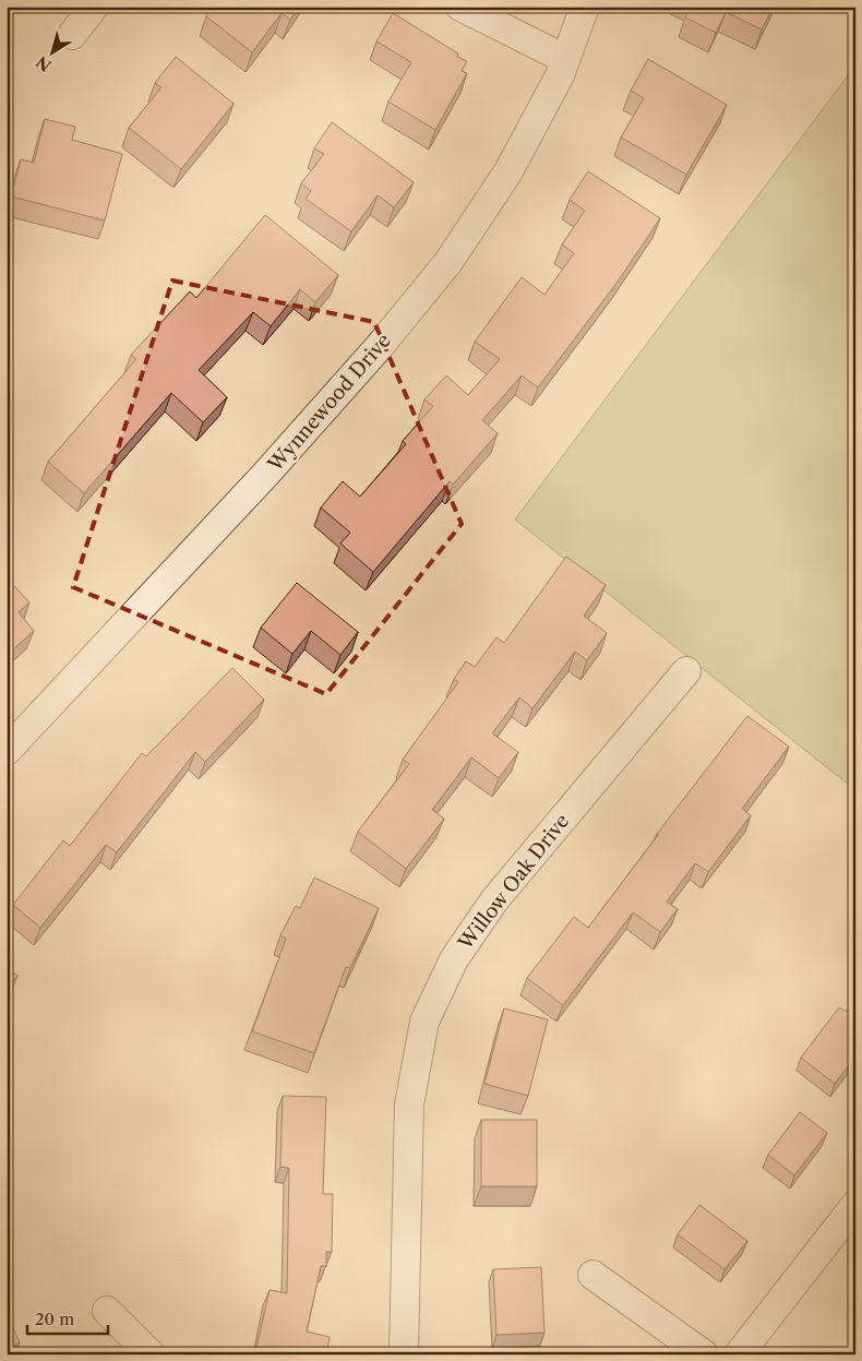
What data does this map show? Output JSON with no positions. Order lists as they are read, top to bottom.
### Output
{
  "streets": {
    "street": ["Wynnewood Drive", "Willow Oak Drive"]
  },
  "scale_bar": "20 m",
  "north": "bottom left"
}
